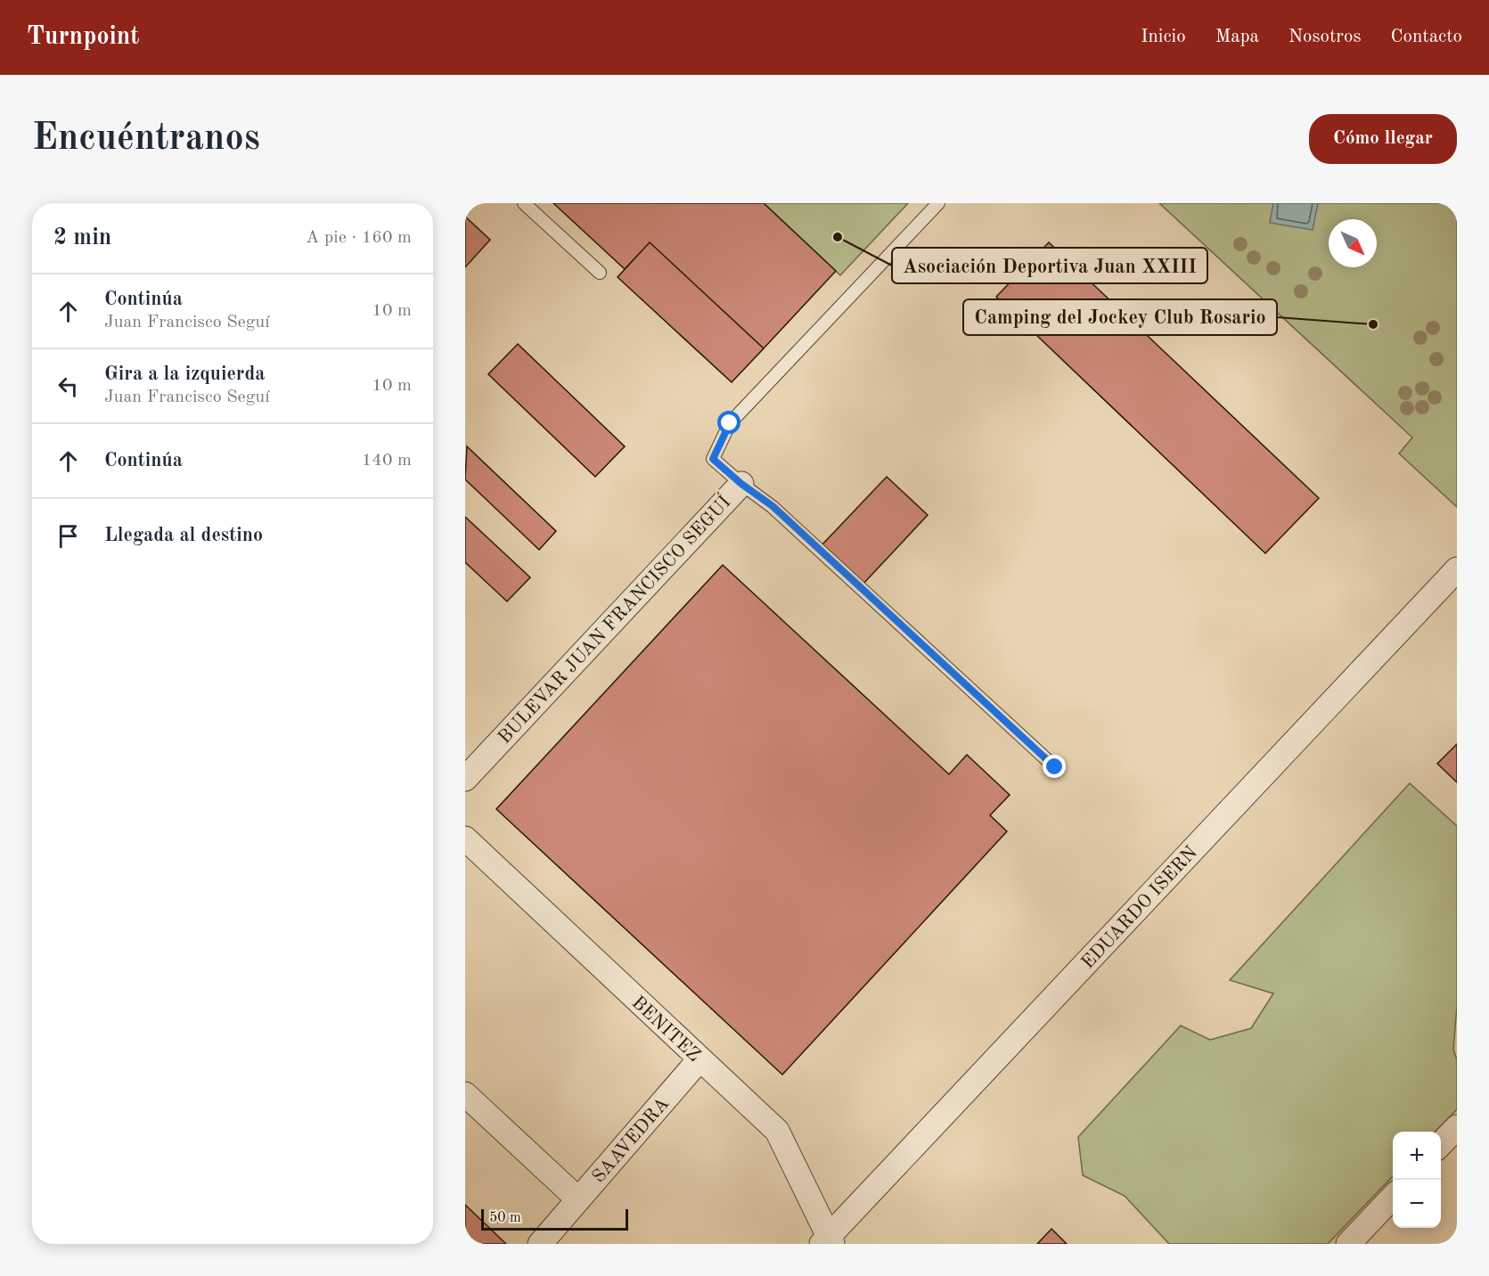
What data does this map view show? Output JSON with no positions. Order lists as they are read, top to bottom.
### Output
{
  "streets": {
    "street": [
      "BULEVAR JUAN FRANCISCO SEGUÍ",
      "EDUARDO ISERN",
      "BENITEZ",
      "SAAVEDRA"
    ]
  },
  "crossings": [
    ["EDUARDO ISERN", "BENITEZ"],
    ["BENITEZ", "SAAVEDRA"]
  ],
  "places": ["Asociación Deportiva Juan XXIII", "Camping del Jockey Club Rosario"],
  "scale_bar": "50 m",
  "north": "bottom right",
  "page": {
    "header": "Turnpoint",
    "nav": [
      "Inicio",
      "Mapa",
      "Nosotros",
      "Contacto"
    ],
    "buttons": "Cómo llegar",
    "title": "Encuéntranos",
    "heading": ["2 min", "A pie · 160 m"],
    "list": [
      ["Continúa", "Juan Francisco Seguí", "10 m"],
      ["Gira a la izquierda", "Juan Francisco Seguí", "10 m"],
      ["Continúa", "140 m"],
      "Llegada al destino"
    ],
    "map_buttons": ["+", "−"],
    "scale": "50 m"
  }
}
